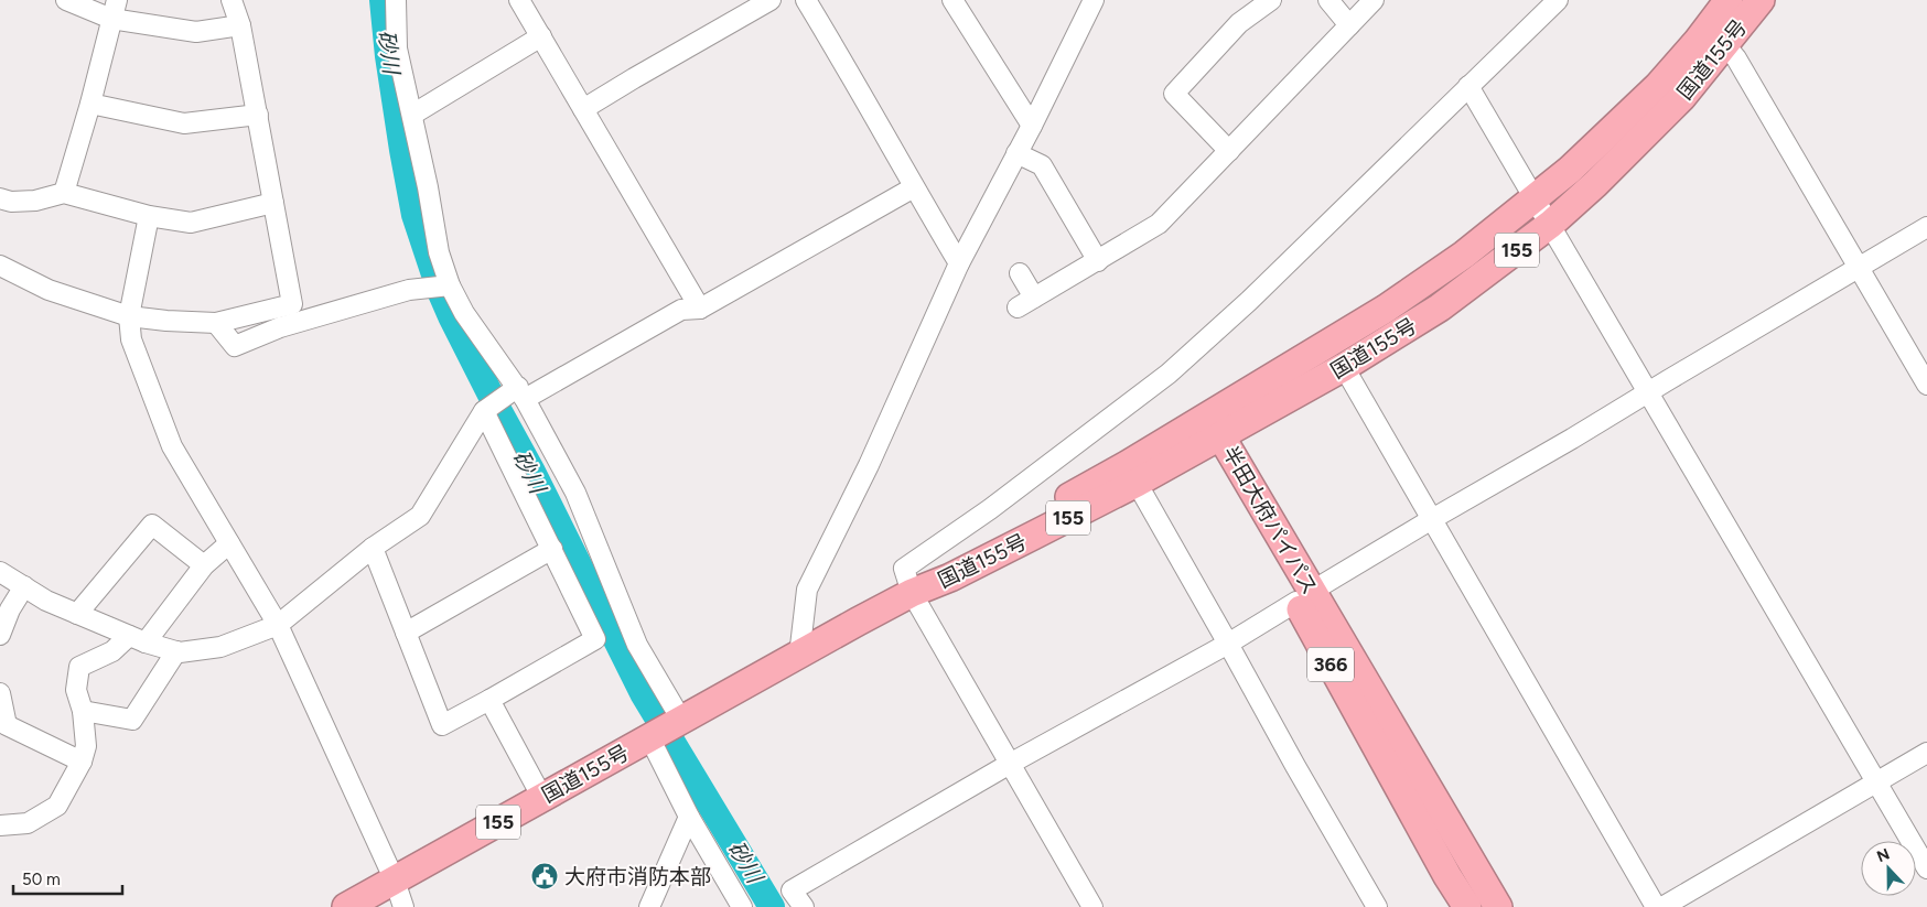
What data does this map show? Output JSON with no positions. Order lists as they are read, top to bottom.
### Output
{
  "streets": {
    "highway": [
      "国道155号",
      "155",
      "半田大府パイパス",
      "366"
    ]
  },
  "crossings": [
    ["国道155号", "半田大府パイパス"]
  ],
  "water": ["砂川"],
  "places": {
    "public building": ["大府市消防本部"]
  },
  "scale_bar": "50 m",
  "north": "top"
}
